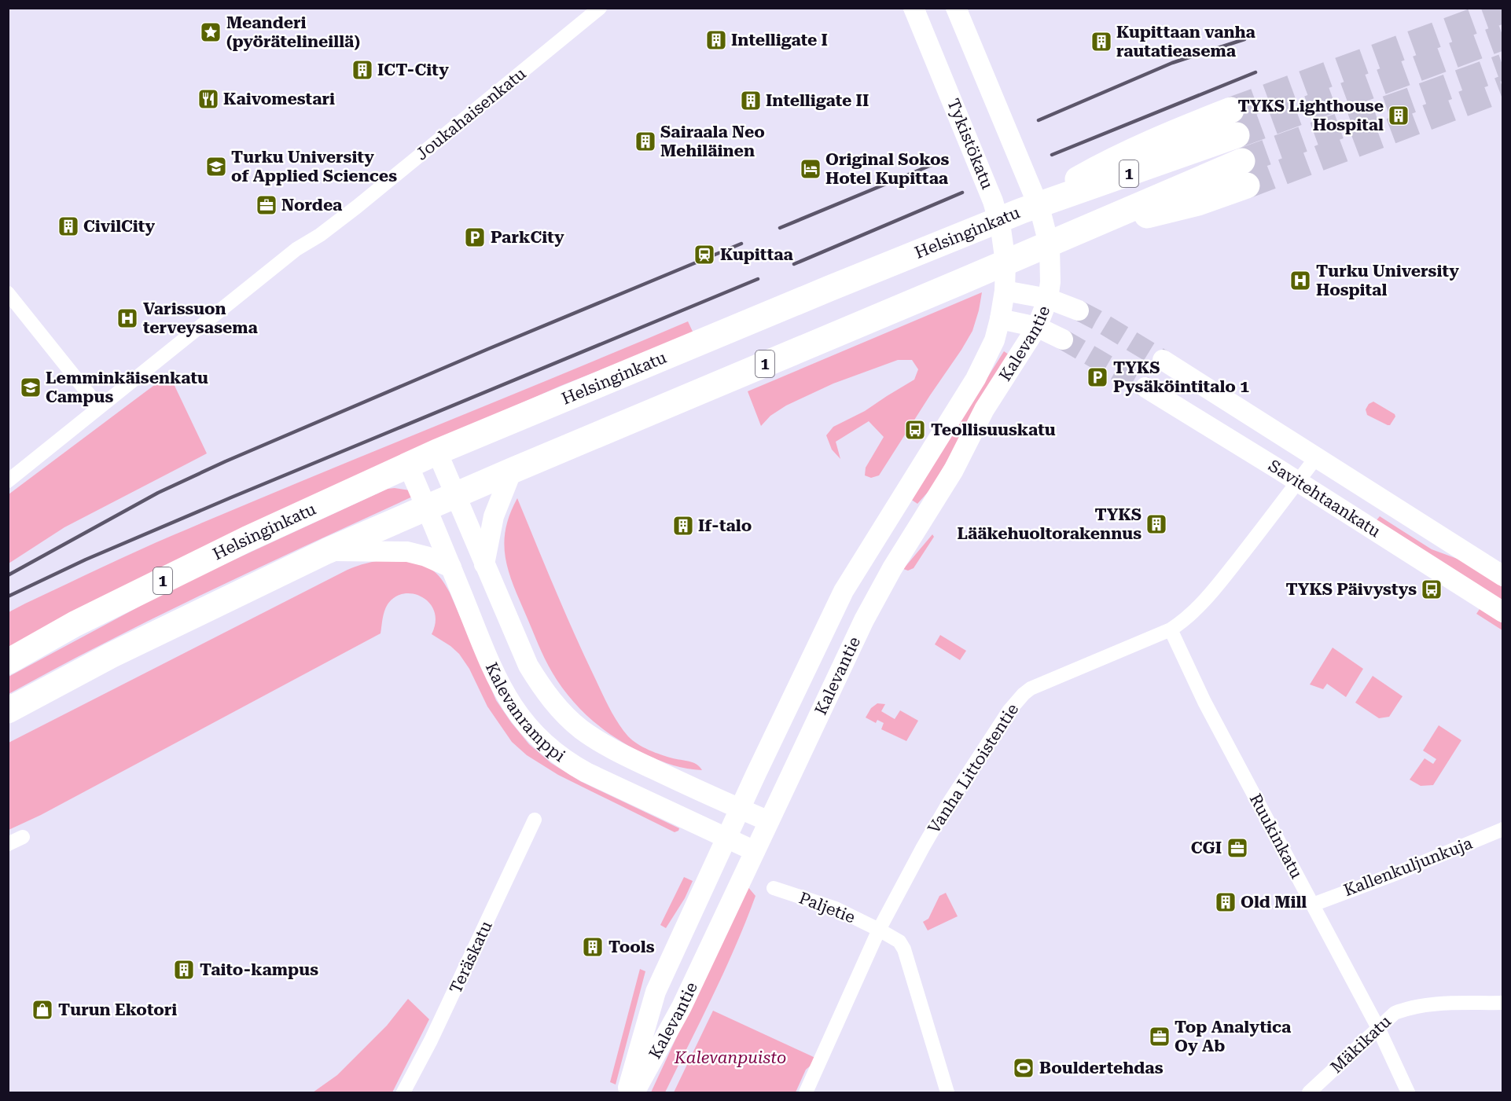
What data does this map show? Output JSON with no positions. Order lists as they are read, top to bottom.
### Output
{
  "streets": {
    "highway": ["1", "Helsinginkatu"],
    "main road": [
      "Tykistökatu",
      "Kalevantie",
      "Savitehtaankatu",
      "Kalevanramppi"
    ],
    "street": [
      "Joukahaisenkatu",
      "Vanha Littoistentie",
      "Ruukinkatu",
      "Kallenkuljunkuja",
      "Paljetie",
      "Teräskatu",
      "Mäkikatu"
    ]
  },
  "crossings": [
    ["Tykistökatu", "Kalevantie"],
    ["1", "Kalevanramppi"],
    ["Helsinginkatu", "Kalevanramppi"],
    ["Kalevantie", "Kalevanramppi"],
    ["Savitehtaankatu", "Vanha Littoistentie"],
    ["Vanha Littoistentie", "Ruukinkatu"],
    ["Vanha Littoistentie", "Paljetie"],
    ["Ruukinkatu", "Kallenkuljunkuja"],
    ["Ruukinkatu", "Mäkikatu"]
  ],
  "parks": ["Kalevanpuisto"],
  "places": {
    "place": ["Meanderi (pyörätelineillä)"],
    "building": [
      "Intelligate I",
      "Kupittaan vanha rautatieasema",
      "ICT-City",
      "Intelligate II",
      "TYKS Lighthouse Hospital",
      "Sairaala Neo Mehiläinen",
      "CivilCity",
      "TYKS Lääkehuoltorakennus",
      "If-talo",
      "Old Mill",
      "Tools",
      "Taito-kampus"
    ],
    "restaurant": ["Kaivomestari"],
    "school or university": ["Turku University of Applied Sciences", "Lemminkäisenkatu Campus"],
    "hotel": ["Original Sokos Hotel Kupittaa"],
    "office": ["Nordea", "CGI", "Top Analytica Oy Ab"],
    "parking": ["ParkCity", "TYKS Pysäköintitalo 1"],
    "station": ["Kupittaa"],
    "hospital": ["Turku University Hospital", "Varissuon terveysasema"],
    "bus stop": ["Teollisuuskatu", "TYKS Päivystys"],
    "shop": ["Turun Ekotori"],
    "sports": ["Bouldertehdas"]
  }
}
